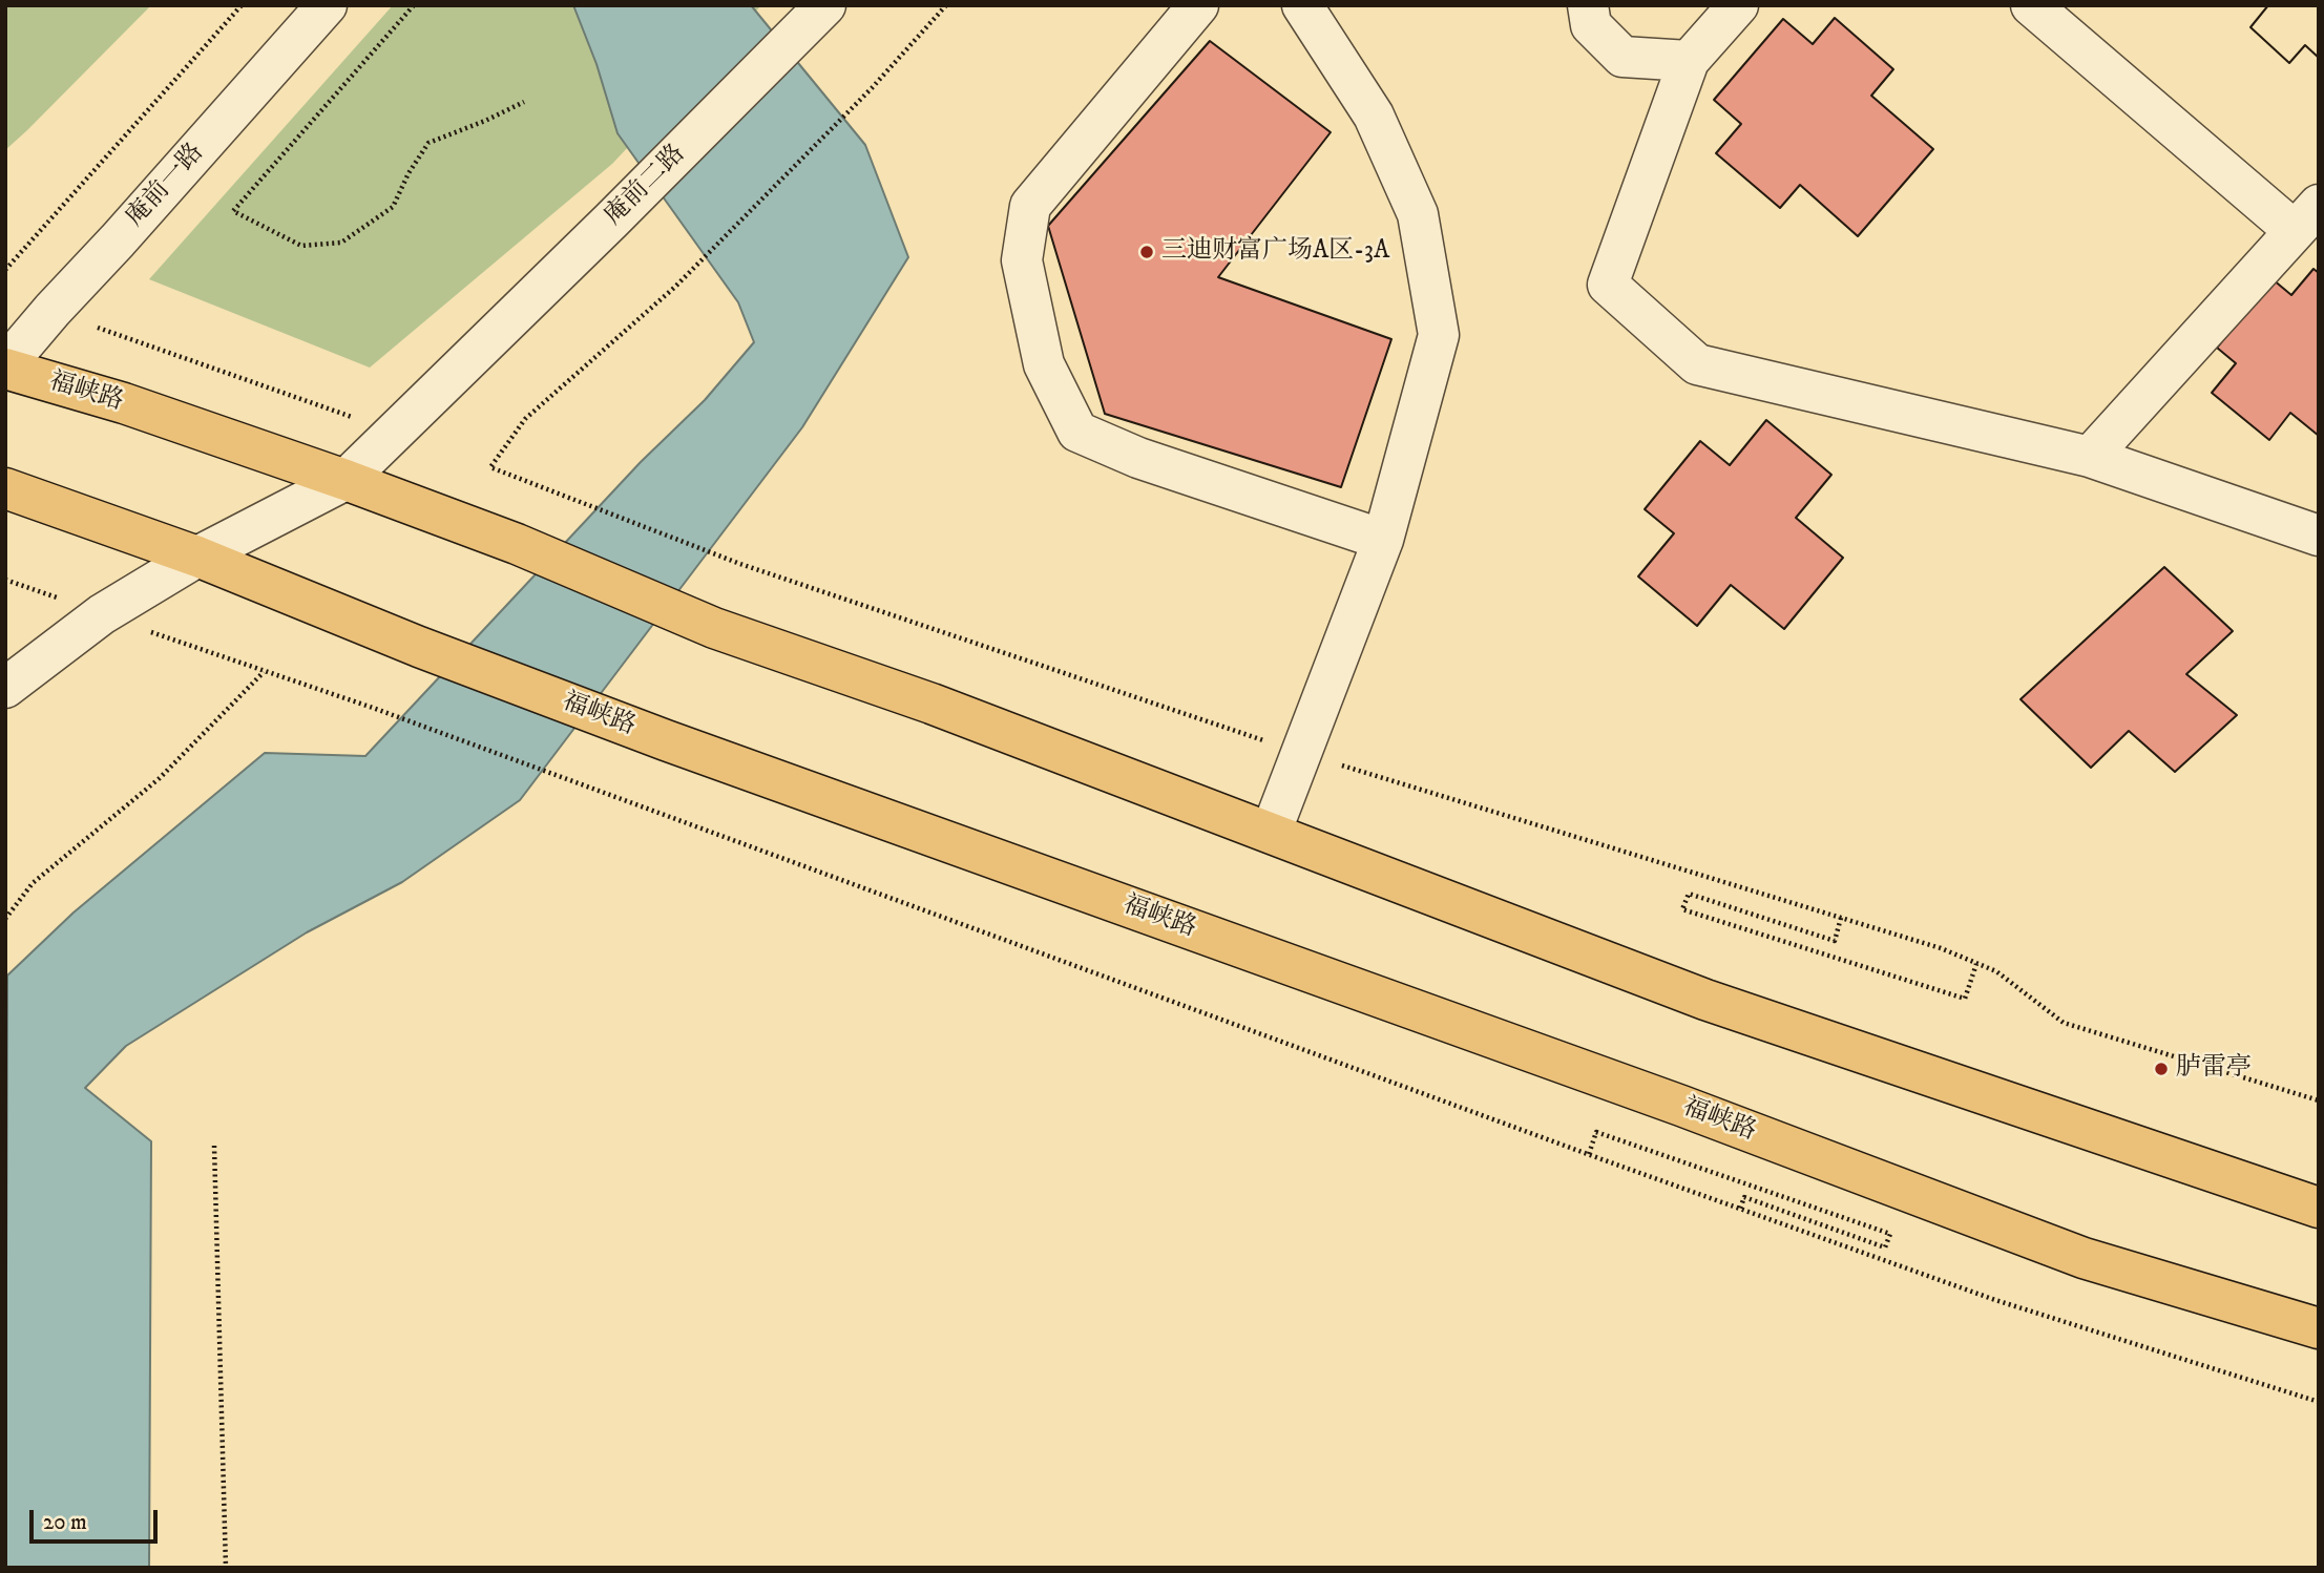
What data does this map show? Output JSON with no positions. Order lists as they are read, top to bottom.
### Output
{
  "streets": {
    "highway": ["福峡路"],
    "street": ["庵前一路", "庵前二路"]
  },
  "crossings": [
    ["庵前一路", "福峡路"],
    ["庵前二路", "福峡路"]
  ],
  "places": ["三迪财富广场A区-3A", "胪雷亭"],
  "scale_bar": "20 m"
}
